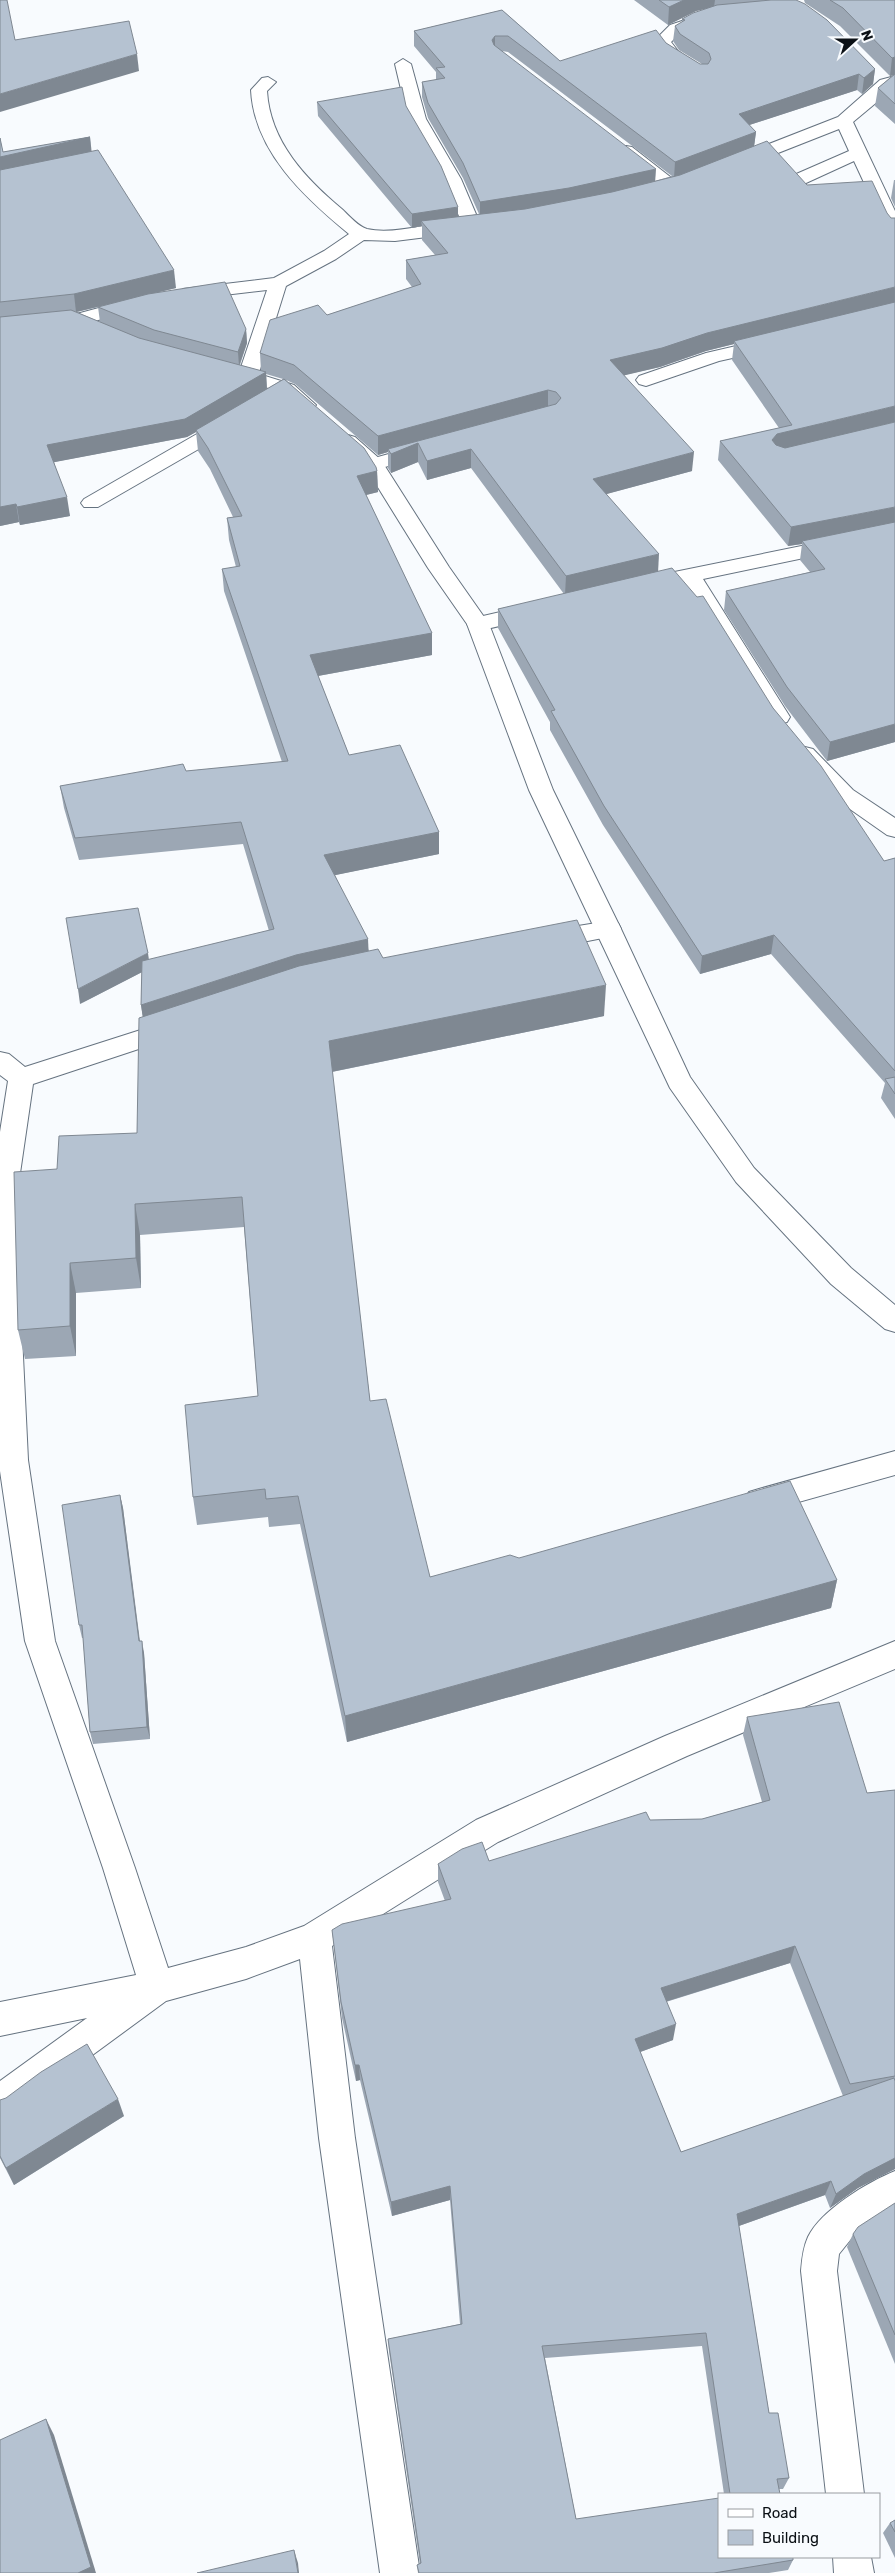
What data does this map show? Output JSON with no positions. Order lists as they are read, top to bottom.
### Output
{
  "legend": ["Road", "Building"],
  "north": "right"
}
